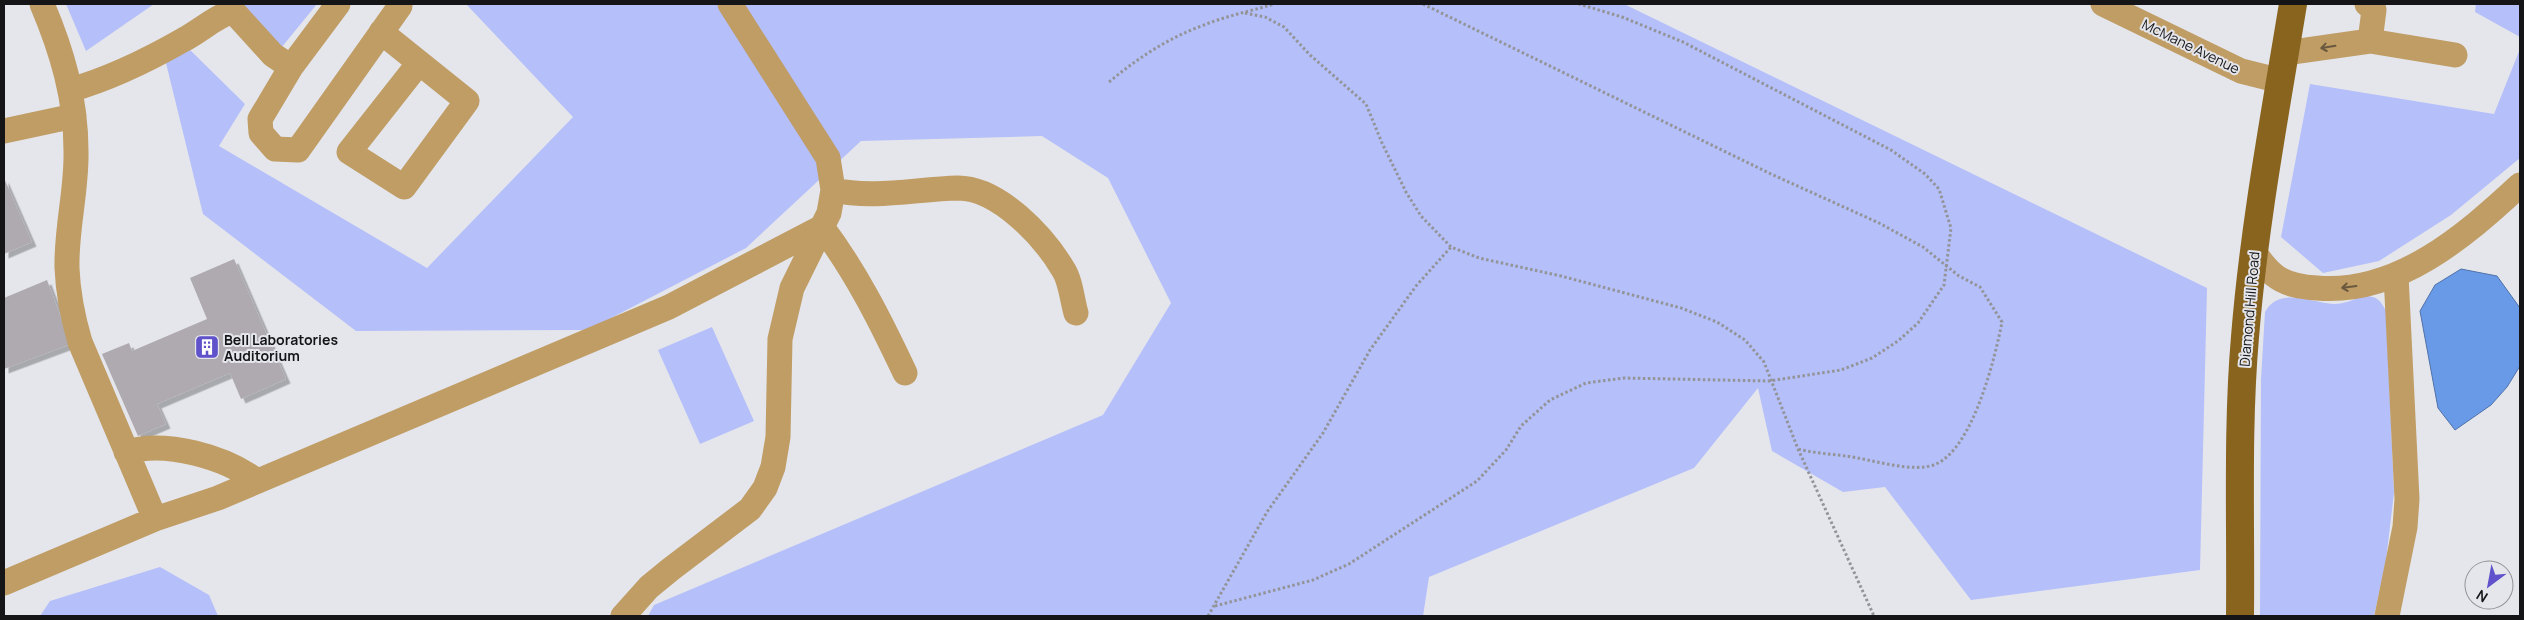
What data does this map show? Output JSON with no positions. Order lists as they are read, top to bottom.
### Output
{
  "streets": {
    "main road": ["Diamond Hill Road"],
    "street": ["McMane Avenue"]
  },
  "crossings": [
    ["McMane Avenue", "Diamond Hill Road"]
  ],
  "places": {
    "building": ["Bell Laboratories Auditorium"]
  },
  "north": "bottom left"
}
